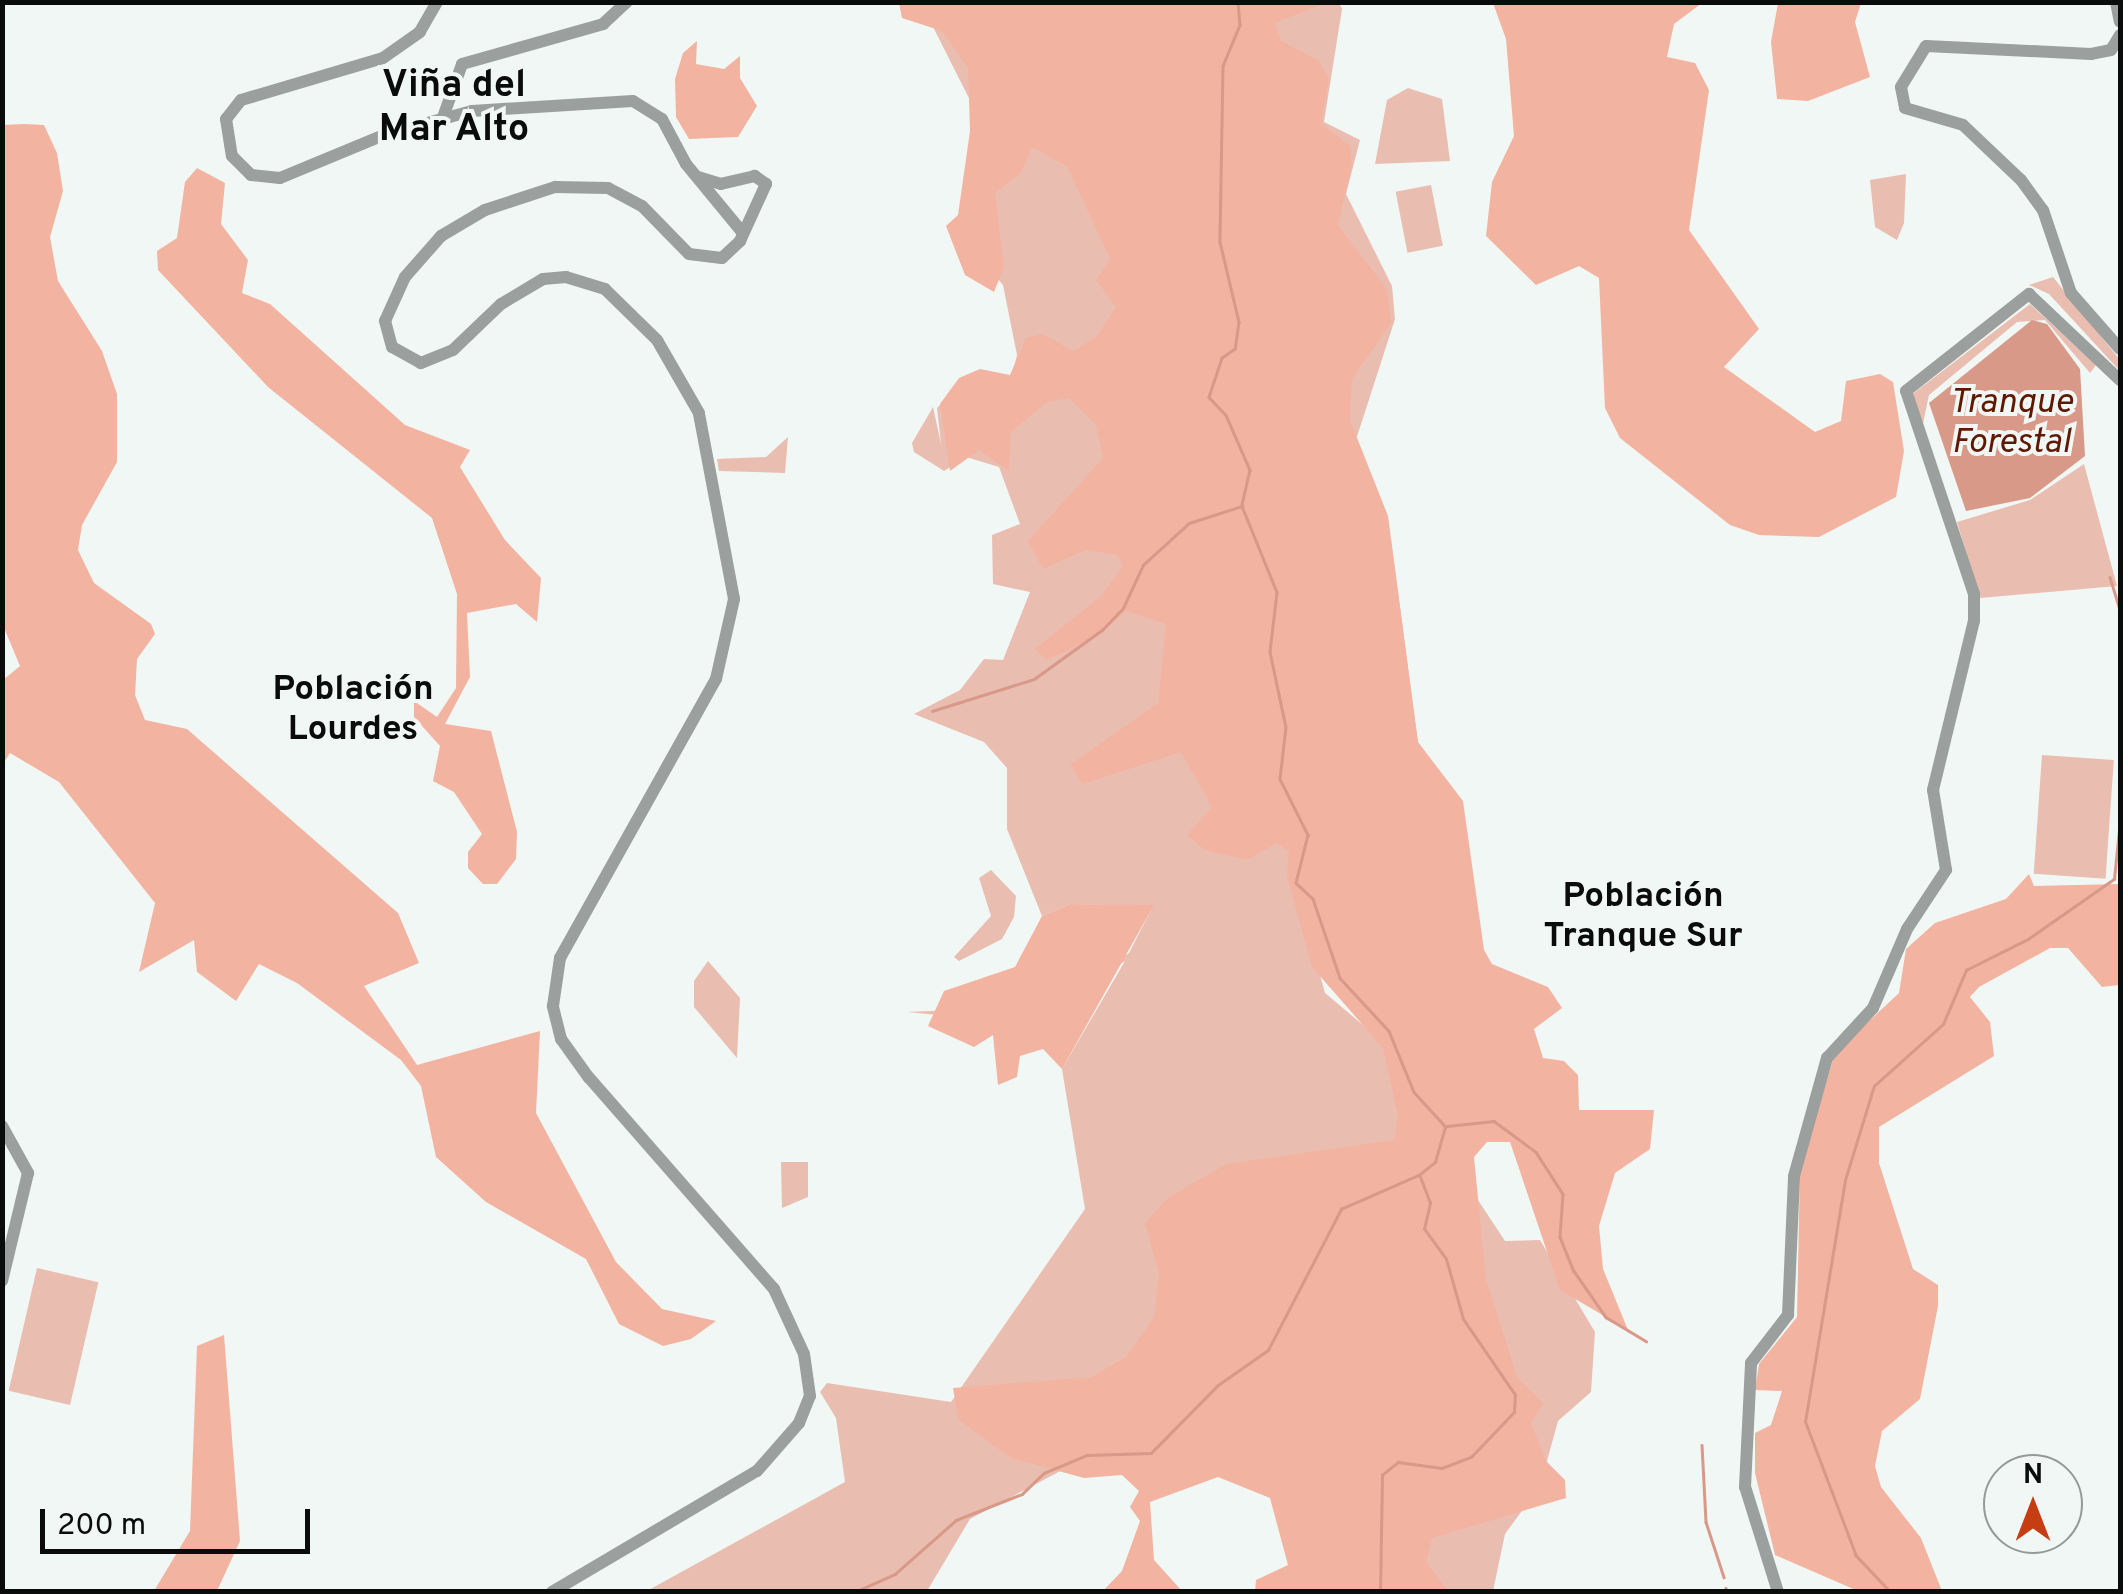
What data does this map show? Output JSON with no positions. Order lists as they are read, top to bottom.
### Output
{
  "districts": ["Viña del Mar Alto", "Población Lourdes", "Población Tranque Sur"],
  "water": ["Tranque Forestal"],
  "scale_bar": "200 m",
  "north": "top"
}
